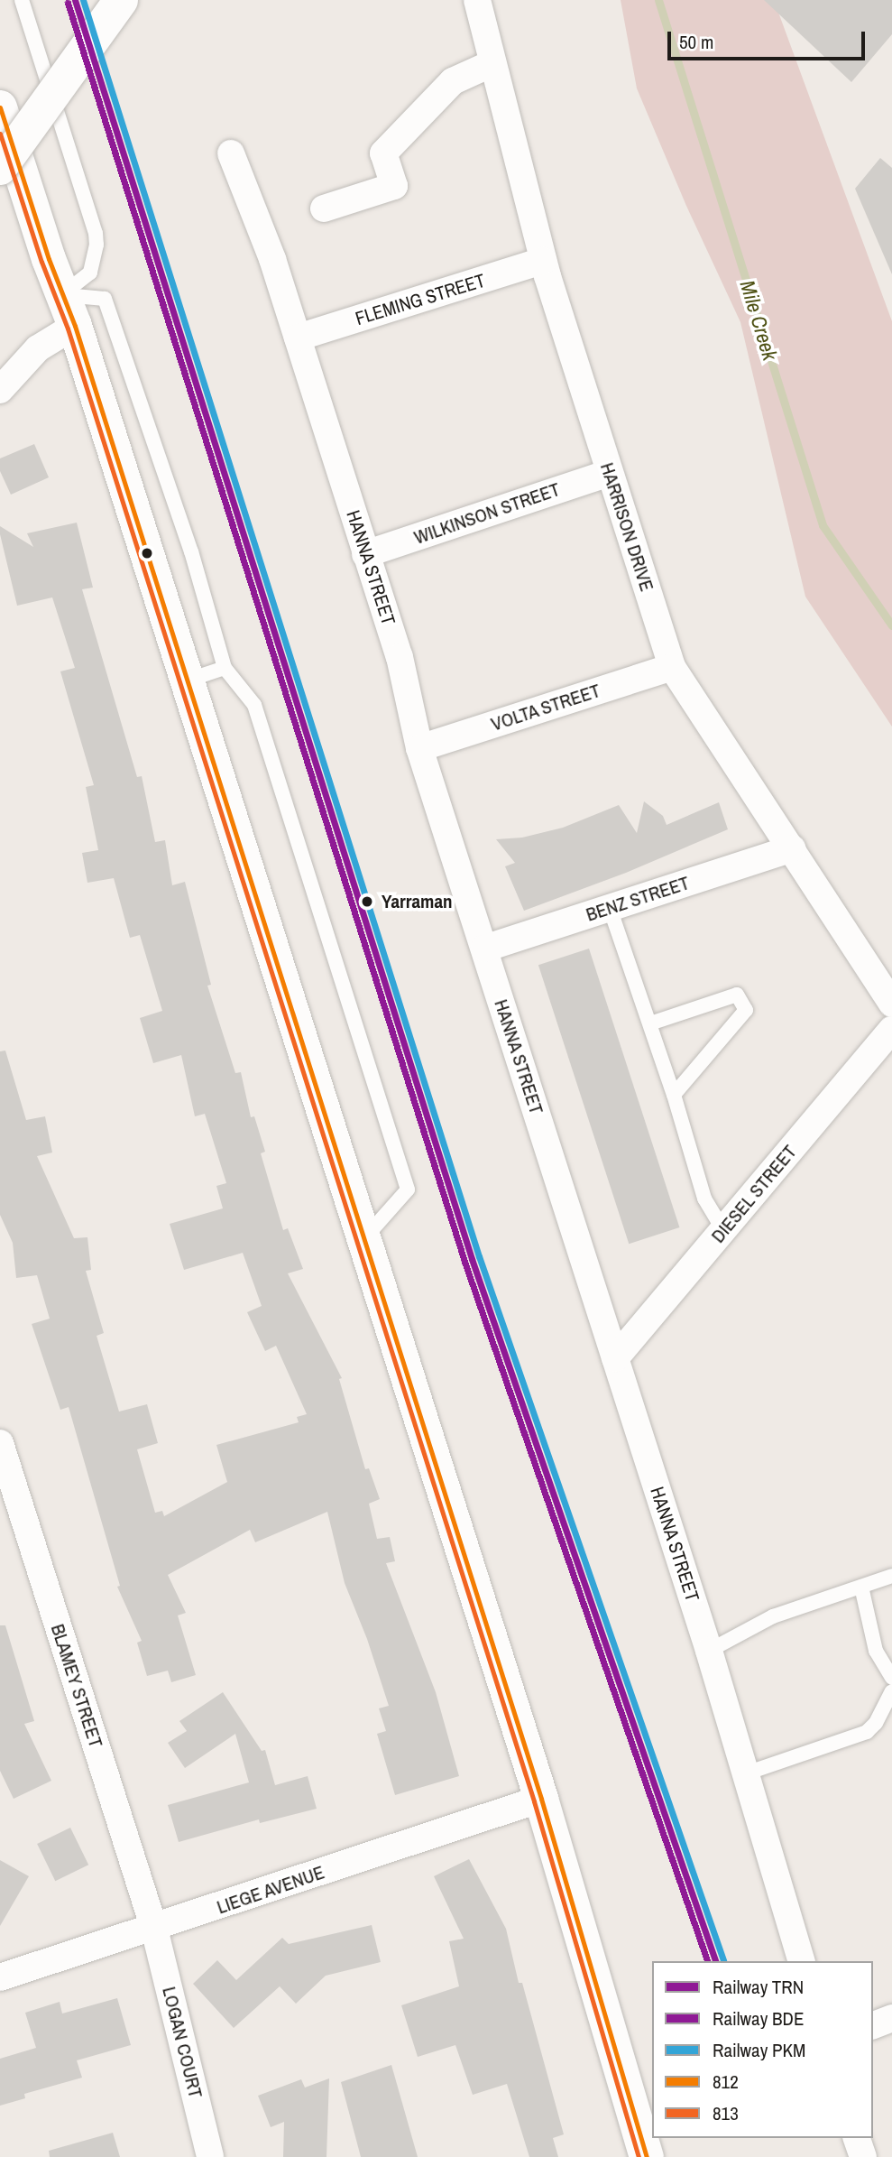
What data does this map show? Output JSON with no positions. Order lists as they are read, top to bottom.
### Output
{
  "streets": {
    "street": [
      "FLEMING STREET",
      "WILKINSON STREET",
      "HARRISON DRIVE",
      "HANNA STREET",
      "VOLTA STREET",
      "BENZ STREET",
      "DIESEL STREET",
      "BLAMEY STREET",
      "LIEGE AVENUE",
      "LOGAN COURT"
    ]
  },
  "crossings": [
    ["FLEMING STREET", "HARRISON DRIVE"],
    ["FLEMING STREET", "HANNA STREET"],
    ["WILKINSON STREET", "HARRISON DRIVE"],
    ["WILKINSON STREET", "HANNA STREET"],
    ["HARRISON DRIVE", "VOLTA STREET"],
    ["HARRISON DRIVE", "BENZ STREET"],
    ["HANNA STREET", "VOLTA STREET"],
    ["HANNA STREET", "BENZ STREET"],
    ["HANNA STREET", "DIESEL STREET"],
    ["BLAMEY STREET", "LIEGE AVENUE"],
    ["BLAMEY STREET", "LOGAN COURT"],
    ["LIEGE AVENUE", "LOGAN COURT"]
  ],
  "water": ["Mile Creek"],
  "places": ["Yarraman"],
  "lines": [
    "rail line TRN",
    "rail line PKM",
    "rail line BDE",
    "transit line 812",
    "transit line 813"
  ],
  "legend": [
    "Railway TRN",
    "Railway BDE",
    "Railway PKM",
    "812",
    "813"
  ],
  "scale_bar": "50 m"
}
